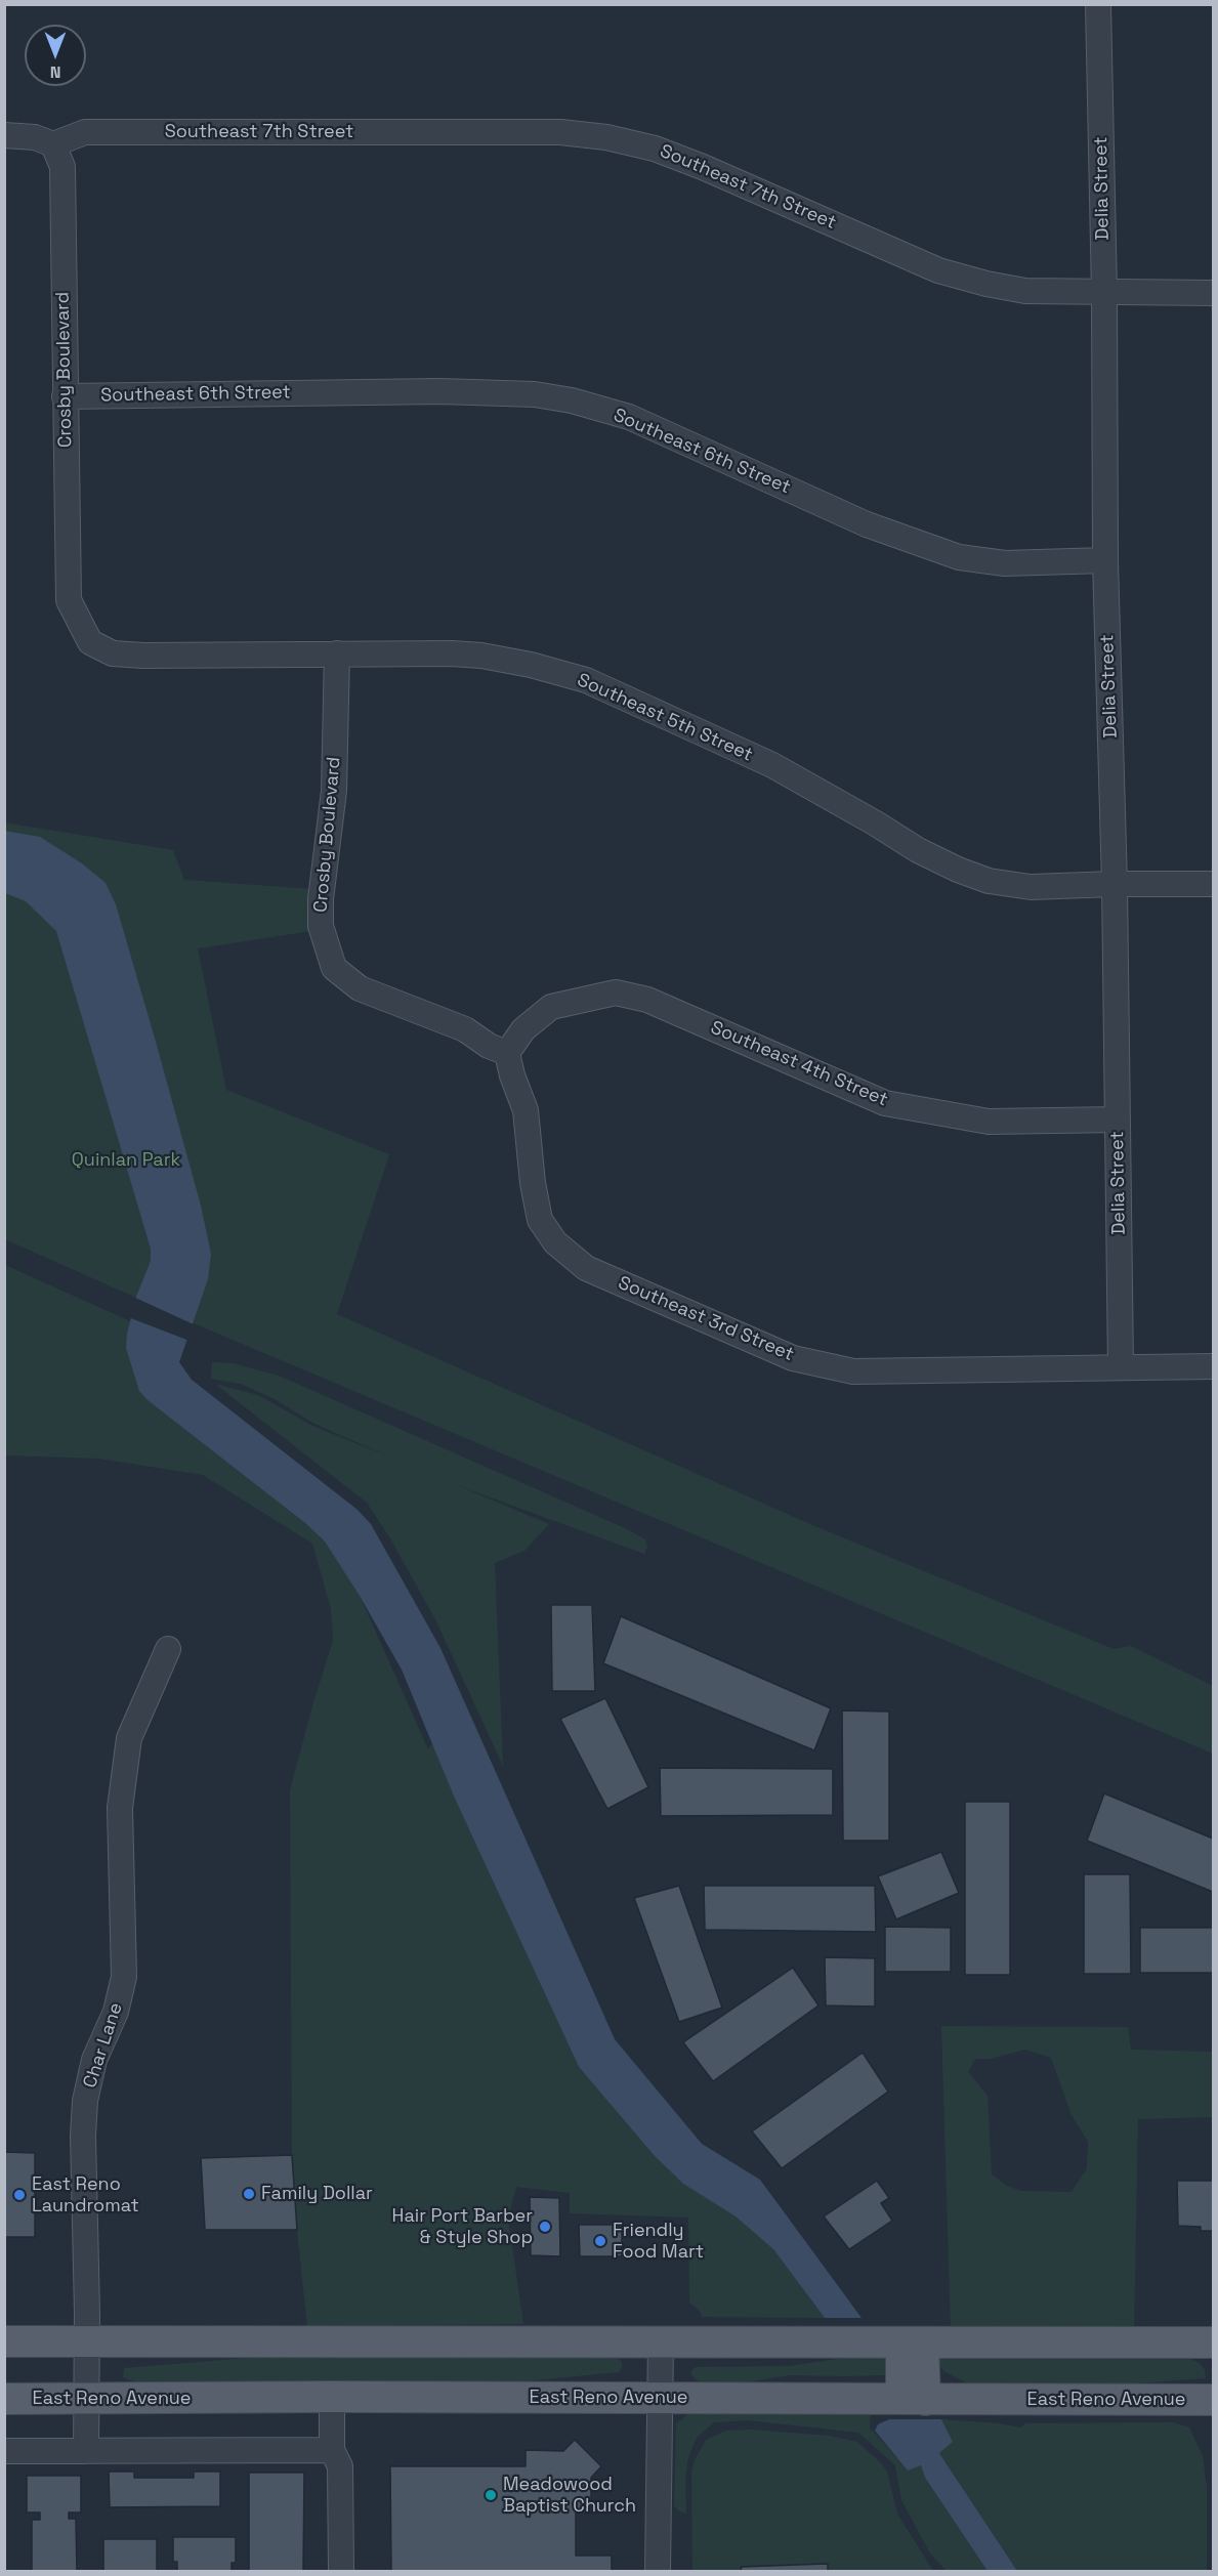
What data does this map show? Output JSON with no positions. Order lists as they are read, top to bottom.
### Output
{
  "streets": {
    "main road": ["East Reno Avenue"],
    "street": [
      "Southeast 7th Street",
      "Delia Street",
      "Crosby Boulevard",
      "Southeast 6th Street",
      "Southeast 5th Street",
      "Southeast 4th Street",
      "Southeast 3rd Street",
      "Char Lane"
    ]
  },
  "crossings": [
    ["Southeast 7th Street", "Delia Street"],
    ["Southeast 7th Street", "Crosby Boulevard"],
    ["Delia Street", "Southeast 6th Street"],
    ["Delia Street", "Southeast 5th Street"],
    ["Delia Street", "Southeast 4th Street"],
    ["Delia Street", "Southeast 3rd Street"],
    ["Crosby Boulevard", "Southeast 6th Street"],
    ["Crosby Boulevard", "Southeast 5th Street"],
    ["Crosby Boulevard", "Southeast 4th Street"],
    ["Crosby Boulevard", "Southeast 3rd Street"],
    ["Southeast 4th Street", "Southeast 3rd Street"],
    ["Char Lane", "East Reno Avenue"]
  ],
  "parks": ["Quinlan Park"],
  "places": [
    "Family Dollar",
    "East Reno Laundromat",
    "Hair Port Barber & Style Shop",
    "Friendly Food Mart",
    "Meadowood Baptist Church"
  ],
  "north": "bottom"
}
